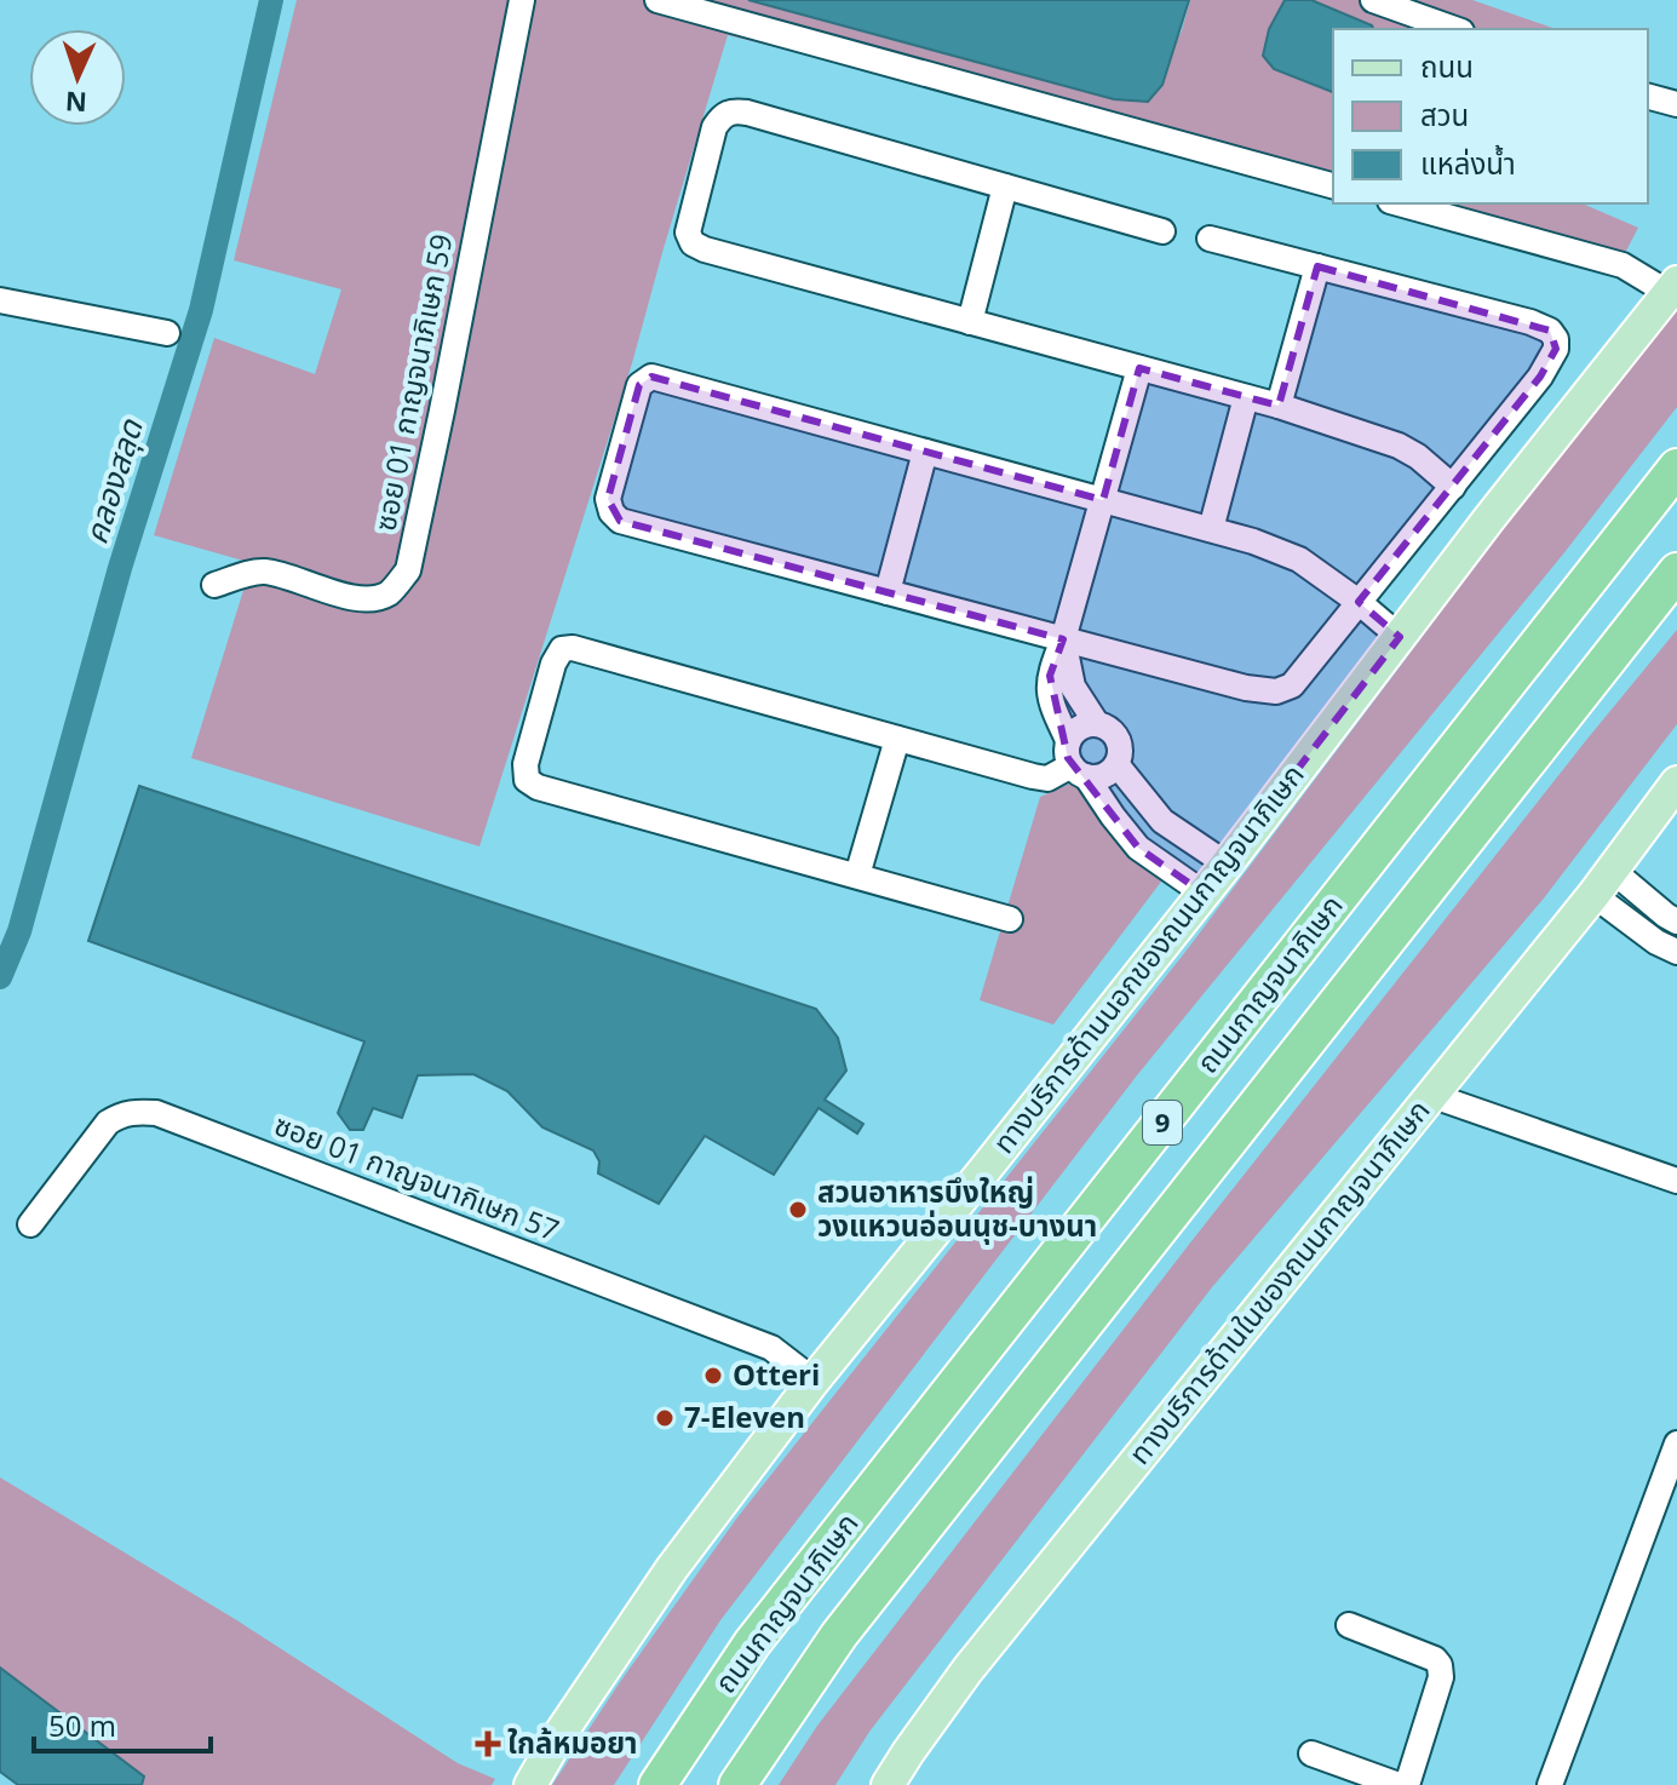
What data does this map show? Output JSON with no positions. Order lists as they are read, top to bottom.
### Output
{
  "streets": {
    "highway": ["ถนนกาญจนาภิเษก", "9"],
    "main road": ["ทางบริการด้านนอกของถนนกาญจนาภิเษก", "ทางบริการด้านในของถนนกาญจนาภิเษก"],
    "street": ["ซอย 01 กาญจนาภิเษก 59", "ซอย 01 กาญจนากิเษก 57"]
  },
  "crossings": [
    ["ทางบริการด้านนอกของถนนกาญจนาภิเษก", "ซอย 01 กาญจนากิเษก 57"]
  ],
  "water": ["คลองสลุด"],
  "places": {
    "other": ["สวนอาหารบึงใหญ่ วงแหวนอ่อนนุช-บางนา", "Otteri", "7-Eleven"],
    "health": ["ใกล้หมอยา"]
  },
  "legend": ["ถนน", "สวน", "แหล่งน้ำ"],
  "scale_bar": "50 m",
  "north": "bottom"
}
